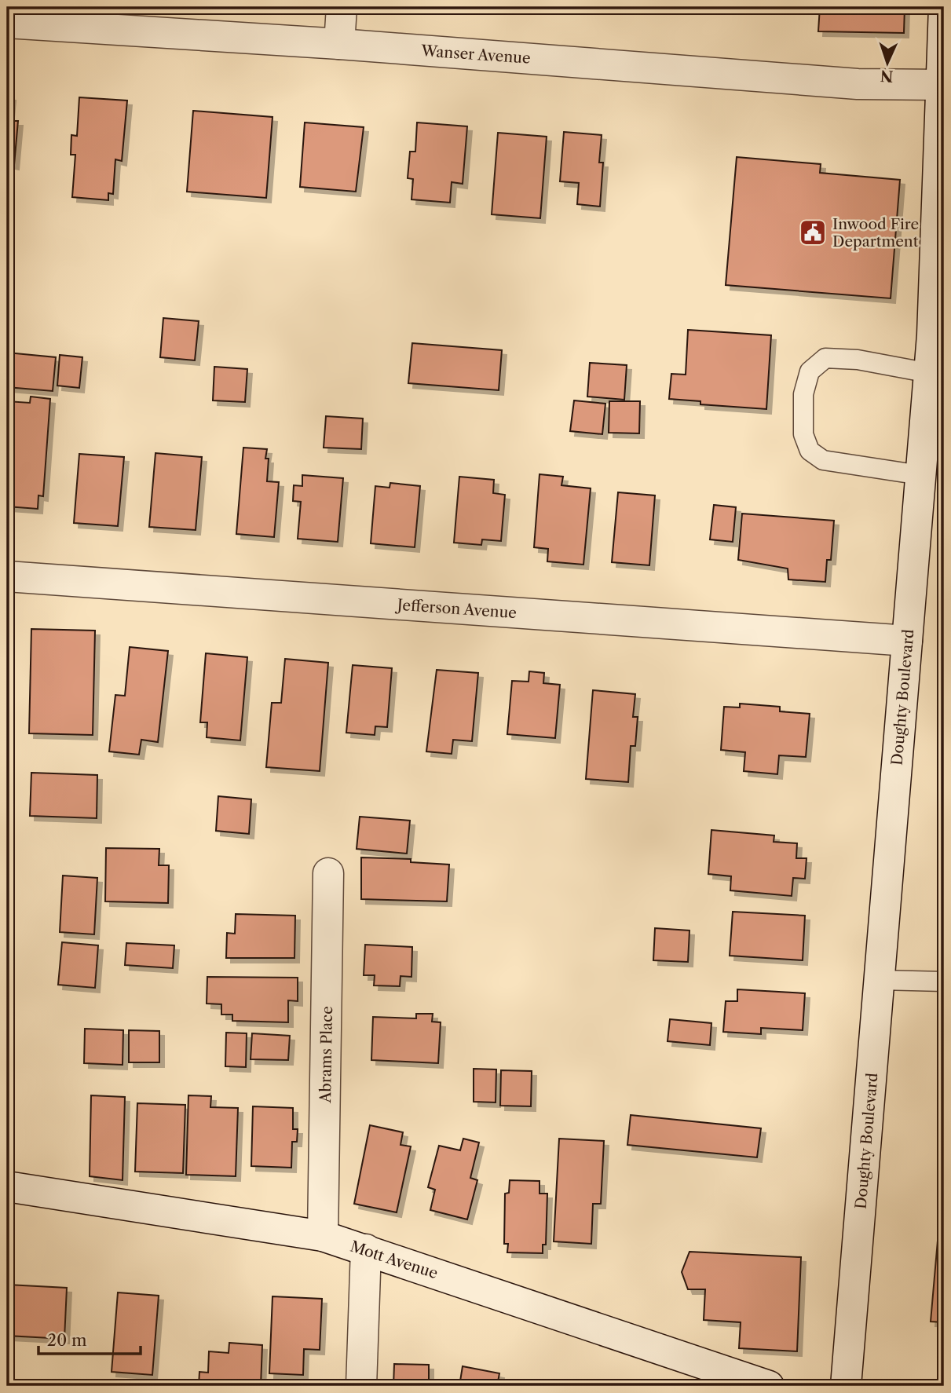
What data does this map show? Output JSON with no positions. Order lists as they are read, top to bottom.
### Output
{
  "streets": {
    "street": [
      "Wanser Avenue",
      "Jefferson Avenue",
      "Doughty Boulevard",
      "Abrams Place",
      "Mott Avenue"
    ]
  },
  "crossings": [
    ["Wanser Avenue", "Doughty Boulevard"],
    ["Jefferson Avenue", "Doughty Boulevard"],
    ["Abrams Place", "Mott Avenue"]
  ],
  "places": {
    "public building": ["Inwood Fire Department"]
  },
  "scale_bar": "20 m",
  "north": "bottom"
}
